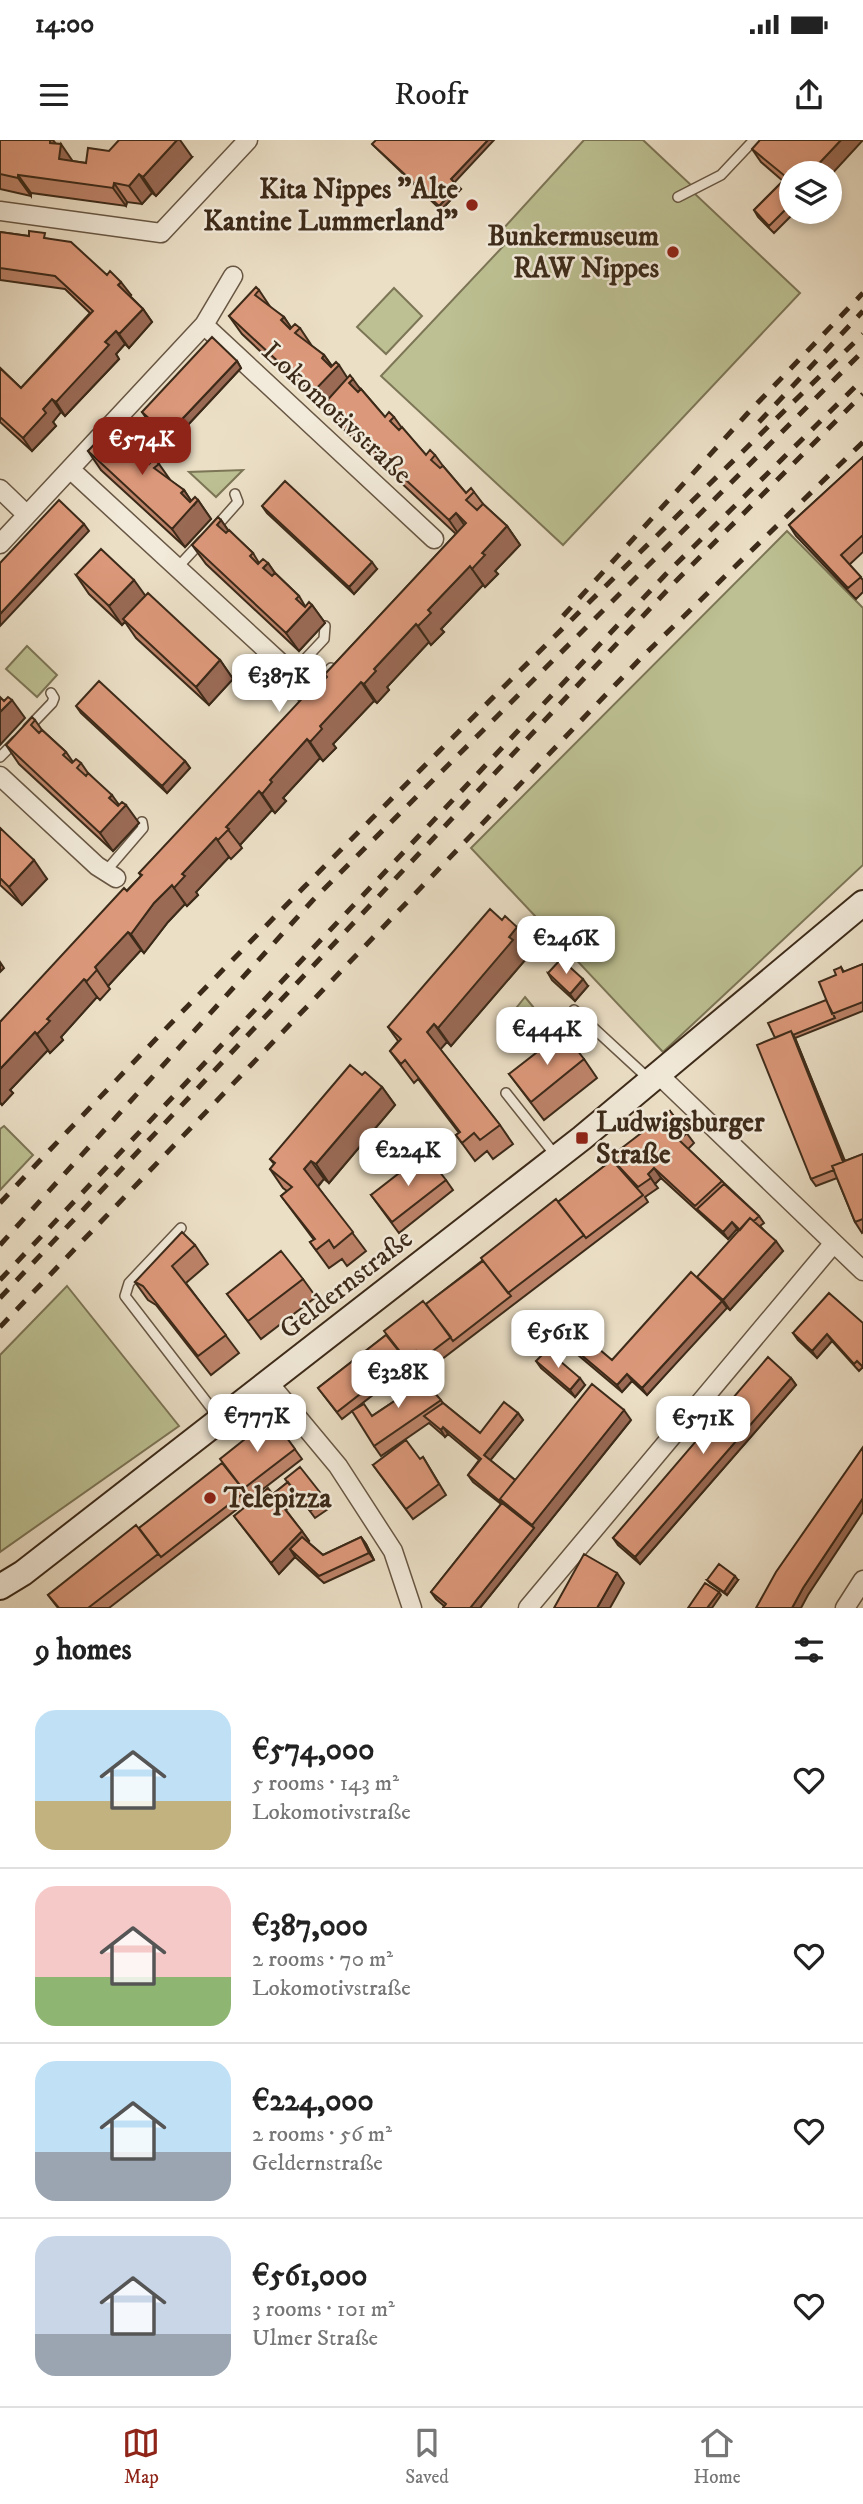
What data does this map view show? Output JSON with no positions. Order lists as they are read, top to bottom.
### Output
{
  "streets": {
    "street": ["Lokomotivstraße", "Geldernstraße"]
  },
  "places": {
    "other": ["Kita Nippes \"Alte Kantine Lummerland\"", "Bunkermuseum RAW Nippes", "Telepizza"],
    "transit": ["Ludwigsburger Straße"]
  },
  "page": {
    "status": "14:00",
    "header": "Roofr",
    "price": [
      "€574K",
      "€387K",
      "€246K",
      "€444K",
      "€224K",
      "€561K",
      "€328K",
      "€777K",
      "€571K"
    ],
    "heading": "9 homes",
    "list": [
      {
        "name": "€574,000",
        "note": "5 rooms · 143 m² · Lokomotivstraße"
      },
      {
        "name": "€387,000",
        "note": "2 rooms · 70 m² · Lokomotivstraße"
      },
      {
        "name": "€224,000",
        "note": "2 rooms · 56 m² · Geldernstraße"
      },
      {
        "name": "€561,000",
        "note": "3 rooms · 101 m² · Ulmer Straße"
      }
    ],
    "tabs": ["Map", "Saved", "Home"]
  }
}
